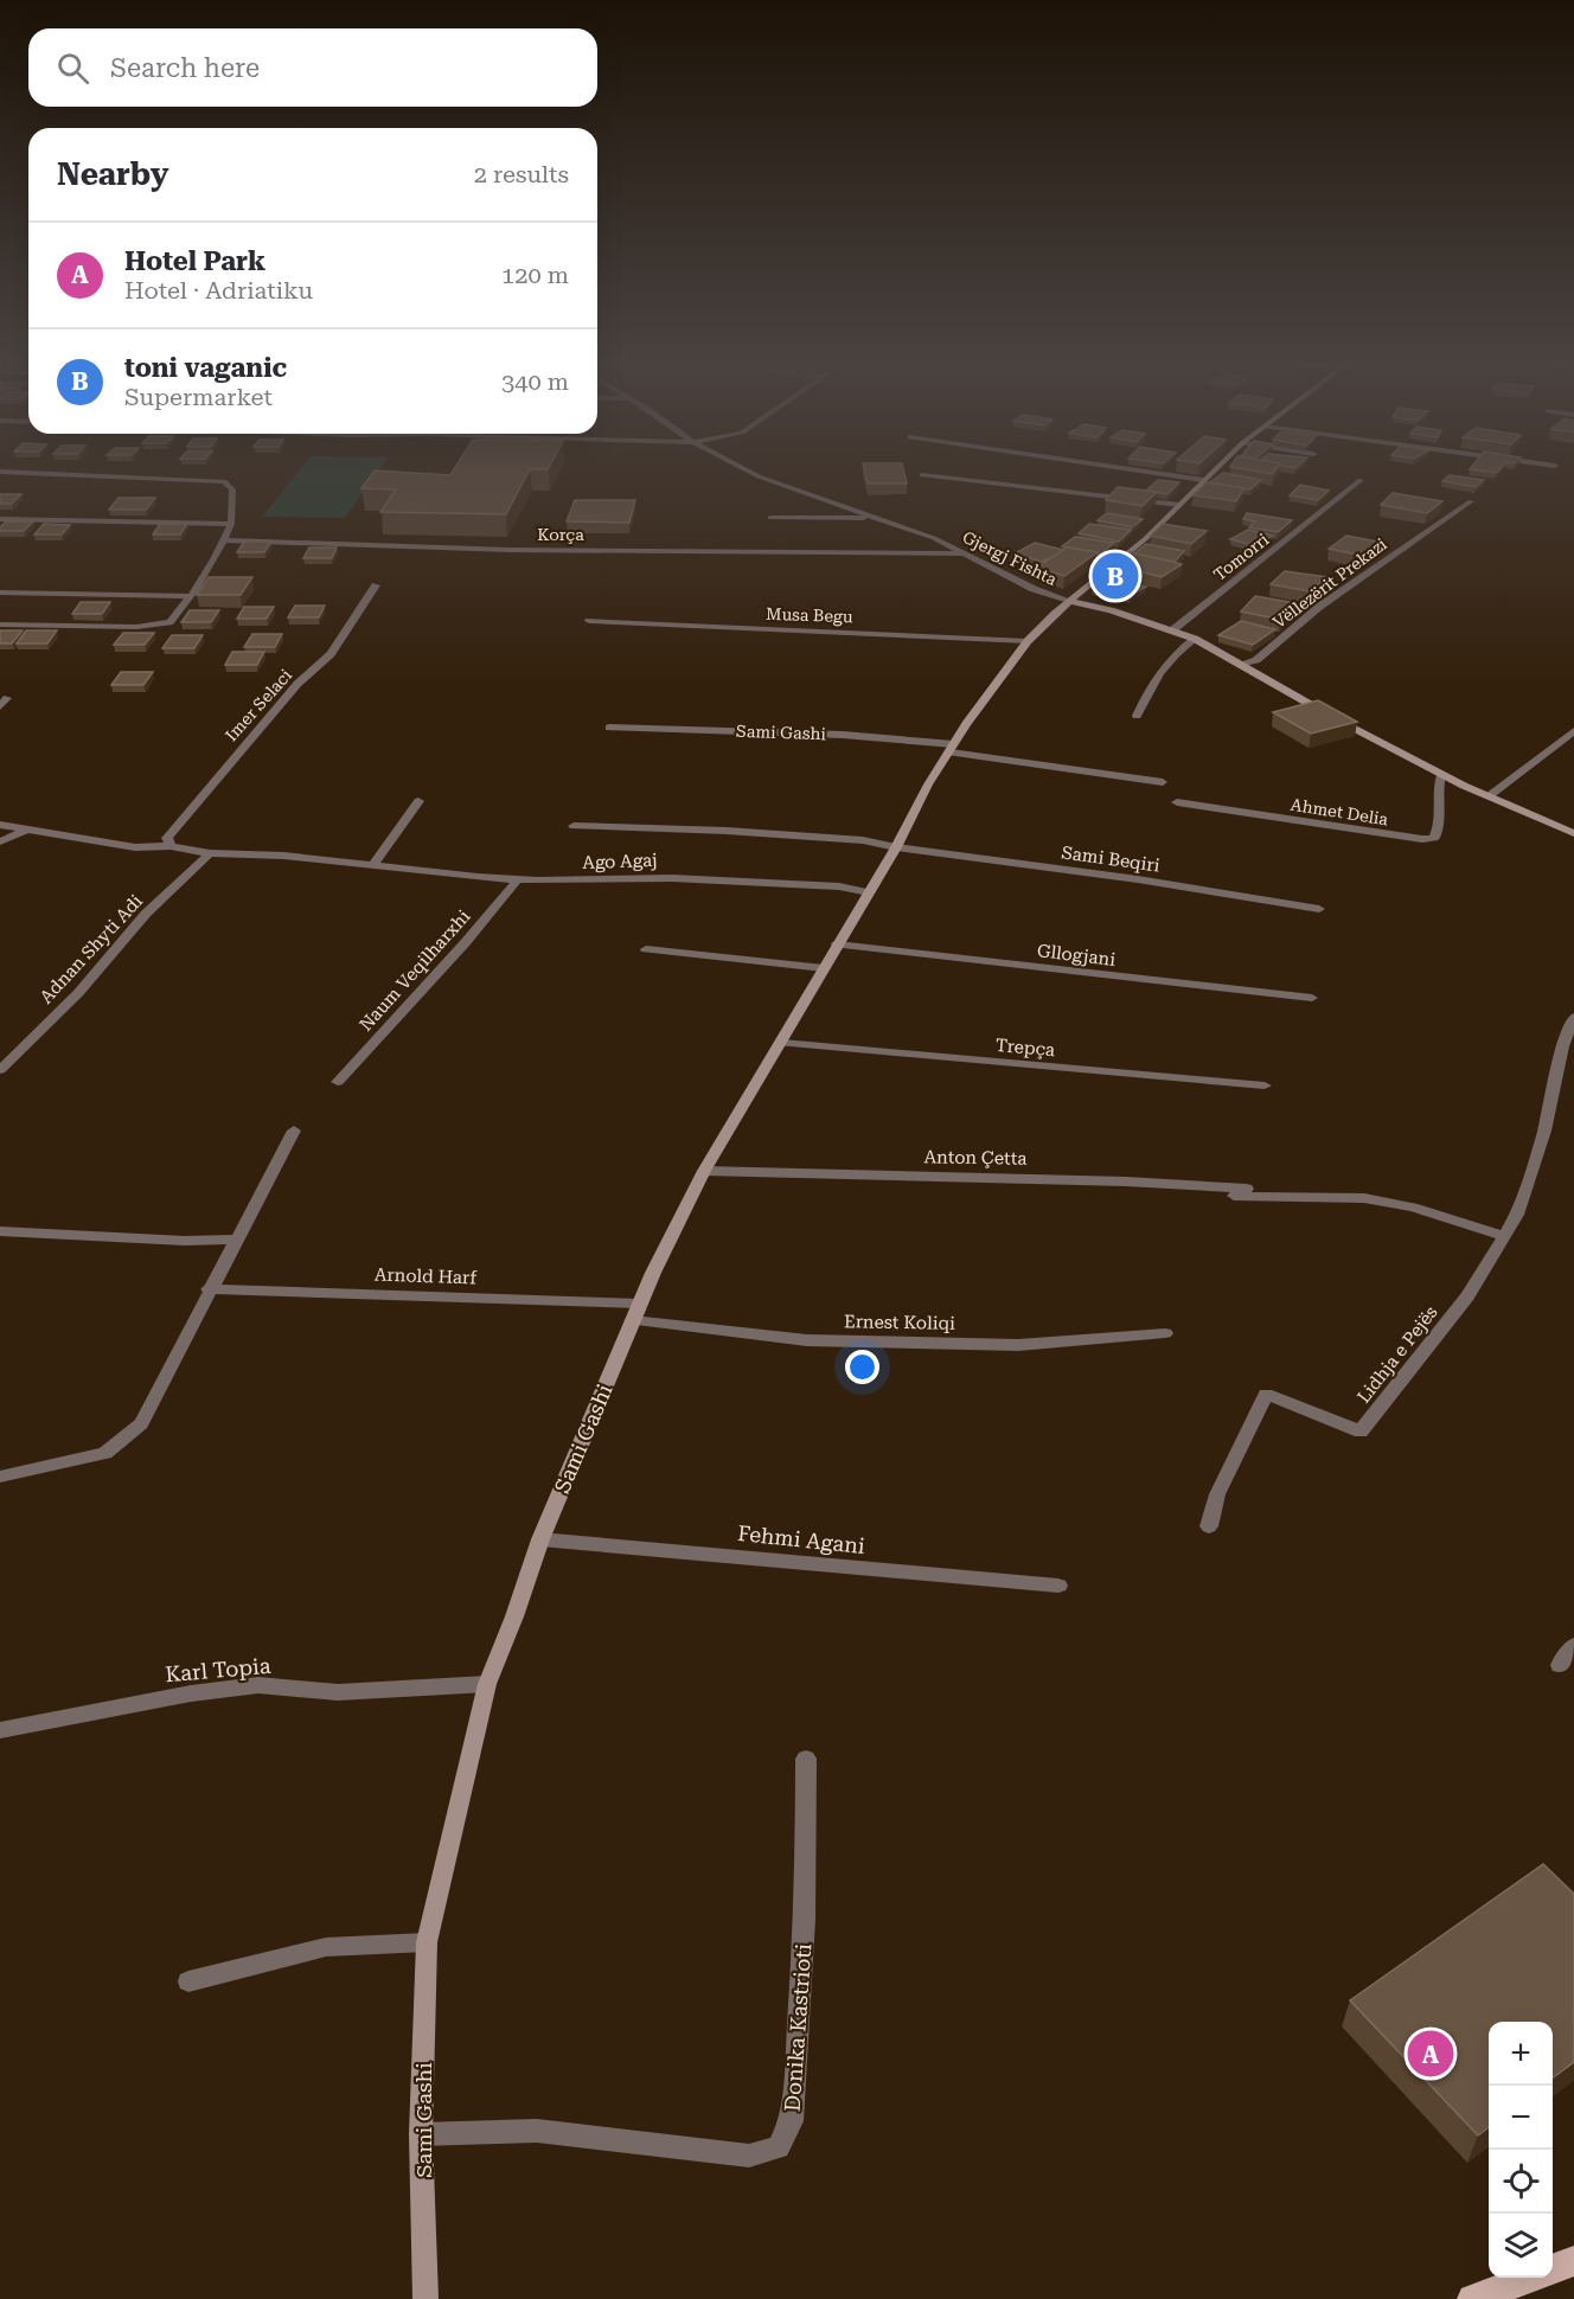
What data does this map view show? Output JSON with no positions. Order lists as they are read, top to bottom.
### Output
{
  "streets": {
    "street": [
      "Korça",
      "Tomorri",
      "Gjergj Fishta",
      "Vëllezërit Prekazi",
      "Musa Begu",
      "Imer Selaci",
      "Sami Gashi",
      "Ahmet Delia",
      "Sami Beqiri",
      "Ago Agaj",
      "Adnan Shyti Adi",
      "Gllogjani",
      "Naum Veqilharxhi",
      "Trepça",
      "Anton Çetta",
      "Arnold Harf",
      "Ernest Koliqi",
      "Lidhja e Pejës",
      "Fehmi Agani",
      "Karl Topia",
      "Donika Kastrioti"
    ]
  },
  "crossings": [
    ["Korça", "Gjergj Fishta"],
    ["Gjergj Fishta", "Sami Gashi"],
    ["Musa Begu", "Sami Gashi"],
    ["Imer Selaci", "Ago Agaj"],
    ["Sami Gashi", "Sami Beqiri"],
    ["Sami Gashi", "Ago Agaj"],
    ["Sami Gashi", "Gllogjani"],
    ["Sami Gashi", "Trepça"],
    ["Sami Gashi", "Anton Çetta"],
    ["Sami Gashi", "Arnold Harf"],
    ["Sami Gashi", "Ernest Koliqi"],
    ["Sami Gashi", "Fehmi Agani"],
    ["Sami Gashi", "Karl Topia"],
    ["Sami Gashi", "Donika Kastrioti"],
    ["Ago Agaj", "Adnan Shyti Adi"],
    ["Ago Agaj", "Naum Veqilharxhi"]
  ],
  "page": {
    "search": "Search here",
    "heading": ["Nearby", "2 results"],
    "list": [
      {
        "mark": "A",
        "name": "Hotel Park",
        "note": "Hotel · Adriatiku",
        "value": "120 m"
      },
      {
        "mark": "B",
        "name": "toni vaganic",
        "note": "Supermarket",
        "value": "340 m"
      }
    ],
    "pins": ["B", "A"],
    "map_buttons": ["+", "−"]
  }
}
